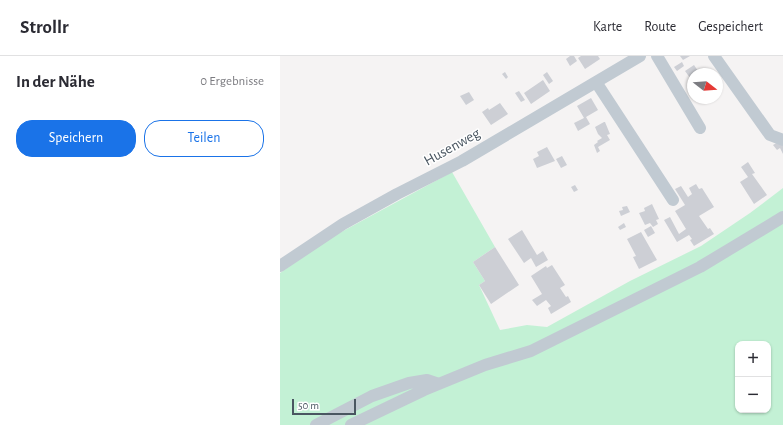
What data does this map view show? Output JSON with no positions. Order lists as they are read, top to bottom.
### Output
{
  "streets": {
    "street": ["Husenweg"]
  },
  "scale_bar": "50 m",
  "north": "right",
  "page": {
    "header": "Strollr",
    "nav": ["Karte", "Route", "Gespeichert"],
    "heading": ["In der Nähe", "0 Ergebnisse"],
    "buttons": ["Speichern", "Teilen"],
    "map_buttons": ["+", "−"],
    "scale": "50 m"
  }
}
